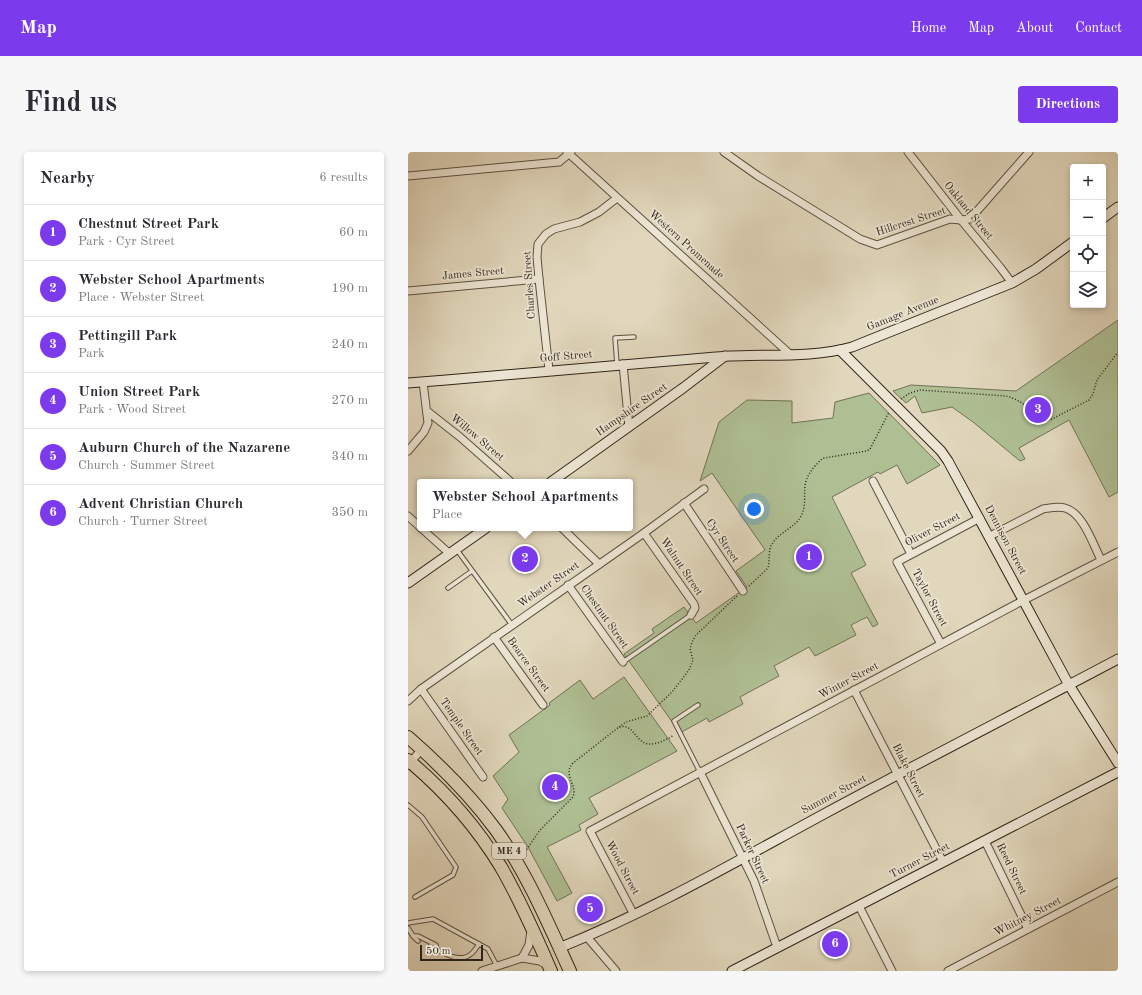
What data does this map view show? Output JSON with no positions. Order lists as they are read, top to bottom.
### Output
{
  "streets": {
    "highway": ["ME 4"],
    "street": [
      "Oakland Street",
      "Hillcrest Street",
      "Western Promenade",
      "James Street",
      "Charles Street",
      "Gamage Avenue",
      "Goff Street",
      "Hampshire Street",
      "Willow Street",
      "Oliver Street",
      "Dennison Street",
      "Cyr Street",
      "Walnut Street",
      "Webster Street",
      "Taylor Street",
      "Chestnut Street",
      "Bearce Street",
      "Winter Street",
      "Temple Street",
      "Blake Street",
      "Summer Street",
      "Parker Street",
      "Turner Street",
      "Wood Street",
      "Reed Street",
      "Whitney Street"
    ]
  },
  "crossings": [
    ["Oakland Street", "Hillcrest Street"],
    ["Oakland Street", "Gamage Avenue"],
    ["Western Promenade", "Charles Street"],
    ["Western Promenade", "Gamage Avenue"],
    ["James Street", "Charles Street"],
    ["Charles Street", "Goff Street"],
    ["Gamage Avenue", "Goff Street"],
    ["Gamage Avenue", "Hampshire Street"],
    ["Gamage Avenue", "Dennison Street"],
    ["Goff Street", "Hampshire Street"],
    ["Oliver Street", "Dennison Street"],
    ["Oliver Street", "Taylor Street"],
    ["Dennison Street", "Winter Street"],
    ["Dennison Street", "Summer Street"],
    ["Cyr Street", "Webster Street"],
    ["Walnut Street", "Webster Street"],
    ["Webster Street", "Chestnut Street"],
    ["Webster Street", "Bearce Street"],
    ["Webster Street", "Temple Street"],
    ["Taylor Street", "Winter Street"],
    ["Winter Street", "Blake Street"],
    ["Winter Street", "Parker Street"],
    ["Winter Street", "Wood Street"],
    ["Blake Street", "Summer Street"],
    ["Blake Street", "Turner Street"],
    ["Summer Street", "ME 4"],
    ["Summer Street", "Parker Street"],
    ["Summer Street", "Wood Street"],
    ["Parker Street", "Turner Street"],
    ["Turner Street", "Reed Street"],
    ["Reed Street", "Whitney Street"]
  ],
  "scale_bar": "50 m",
  "page": {
    "header": "Map",
    "nav": [
      "Home",
      "Map",
      "About",
      "Contact"
    ],
    "buttons": "Directions",
    "title": "Find us",
    "heading": ["Nearby", "6 results"],
    "map_buttons": ["+", "−"],
    "list": [
      {
        "mark": "1",
        "name": "Chestnut Street Park",
        "note": "Park · Cyr Street",
        "value": "60 m"
      },
      {
        "mark": "2",
        "name": "Webster School Apartments",
        "note": "Place · Webster Street",
        "value": "190 m"
      },
      {
        "mark": "3",
        "name": "Pettingill Park",
        "note": "Park",
        "value": "240 m"
      },
      {
        "mark": "4",
        "name": "Union Street Park",
        "note": "Park · Wood Street",
        "value": "270 m"
      },
      {
        "mark": "5",
        "name": "Auburn Church of the Nazarene",
        "note": "Church · Summer Street",
        "value": "340 m"
      },
      {
        "mark": "6",
        "name": "Advent Christian Church",
        "note": "Church · Turner Street",
        "value": "350 m"
      }
    ],
    "pins": [
      "3",
      "1",
      "2",
      "4",
      "5",
      "6"
    ],
    "popup": ["Webster School Apartments", "Place"],
    "scale": "50 m"
  }
}
